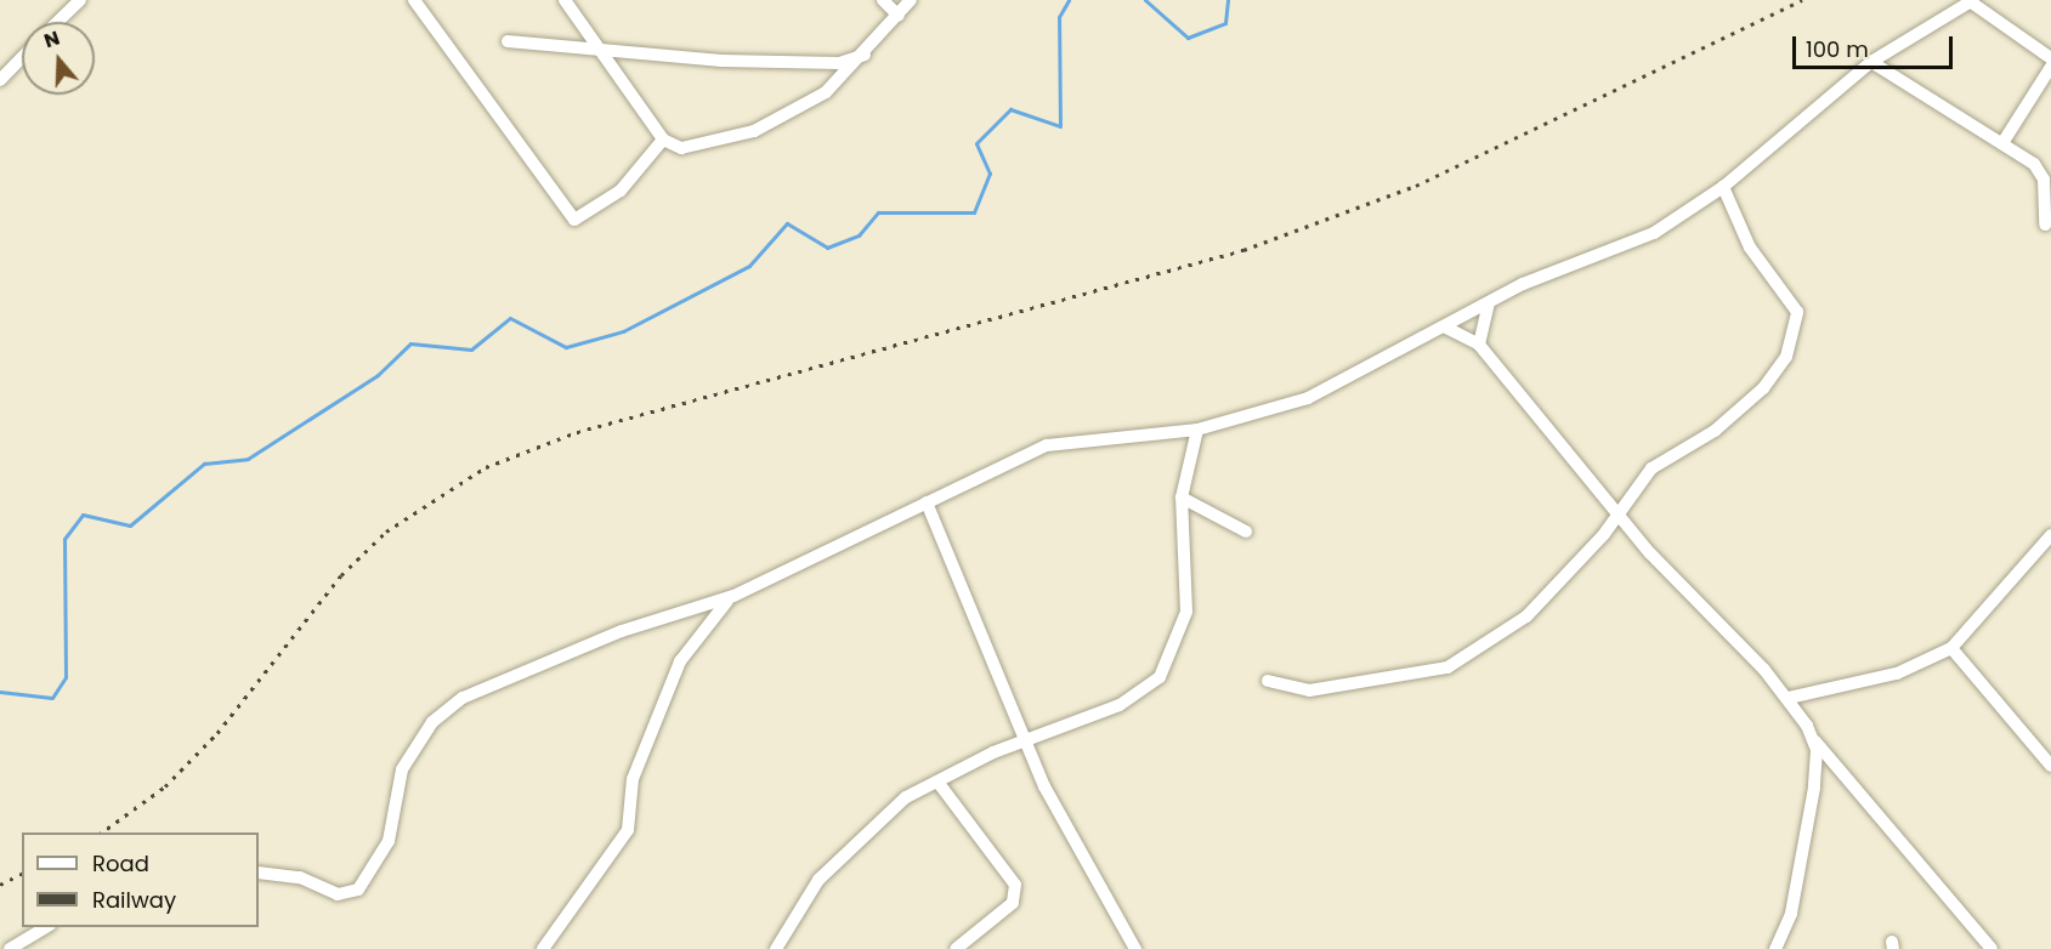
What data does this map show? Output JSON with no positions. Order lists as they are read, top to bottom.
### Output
{
  "legend": ["Road", "Railway"],
  "scale_bar": "100 m",
  "north": "top"
}
